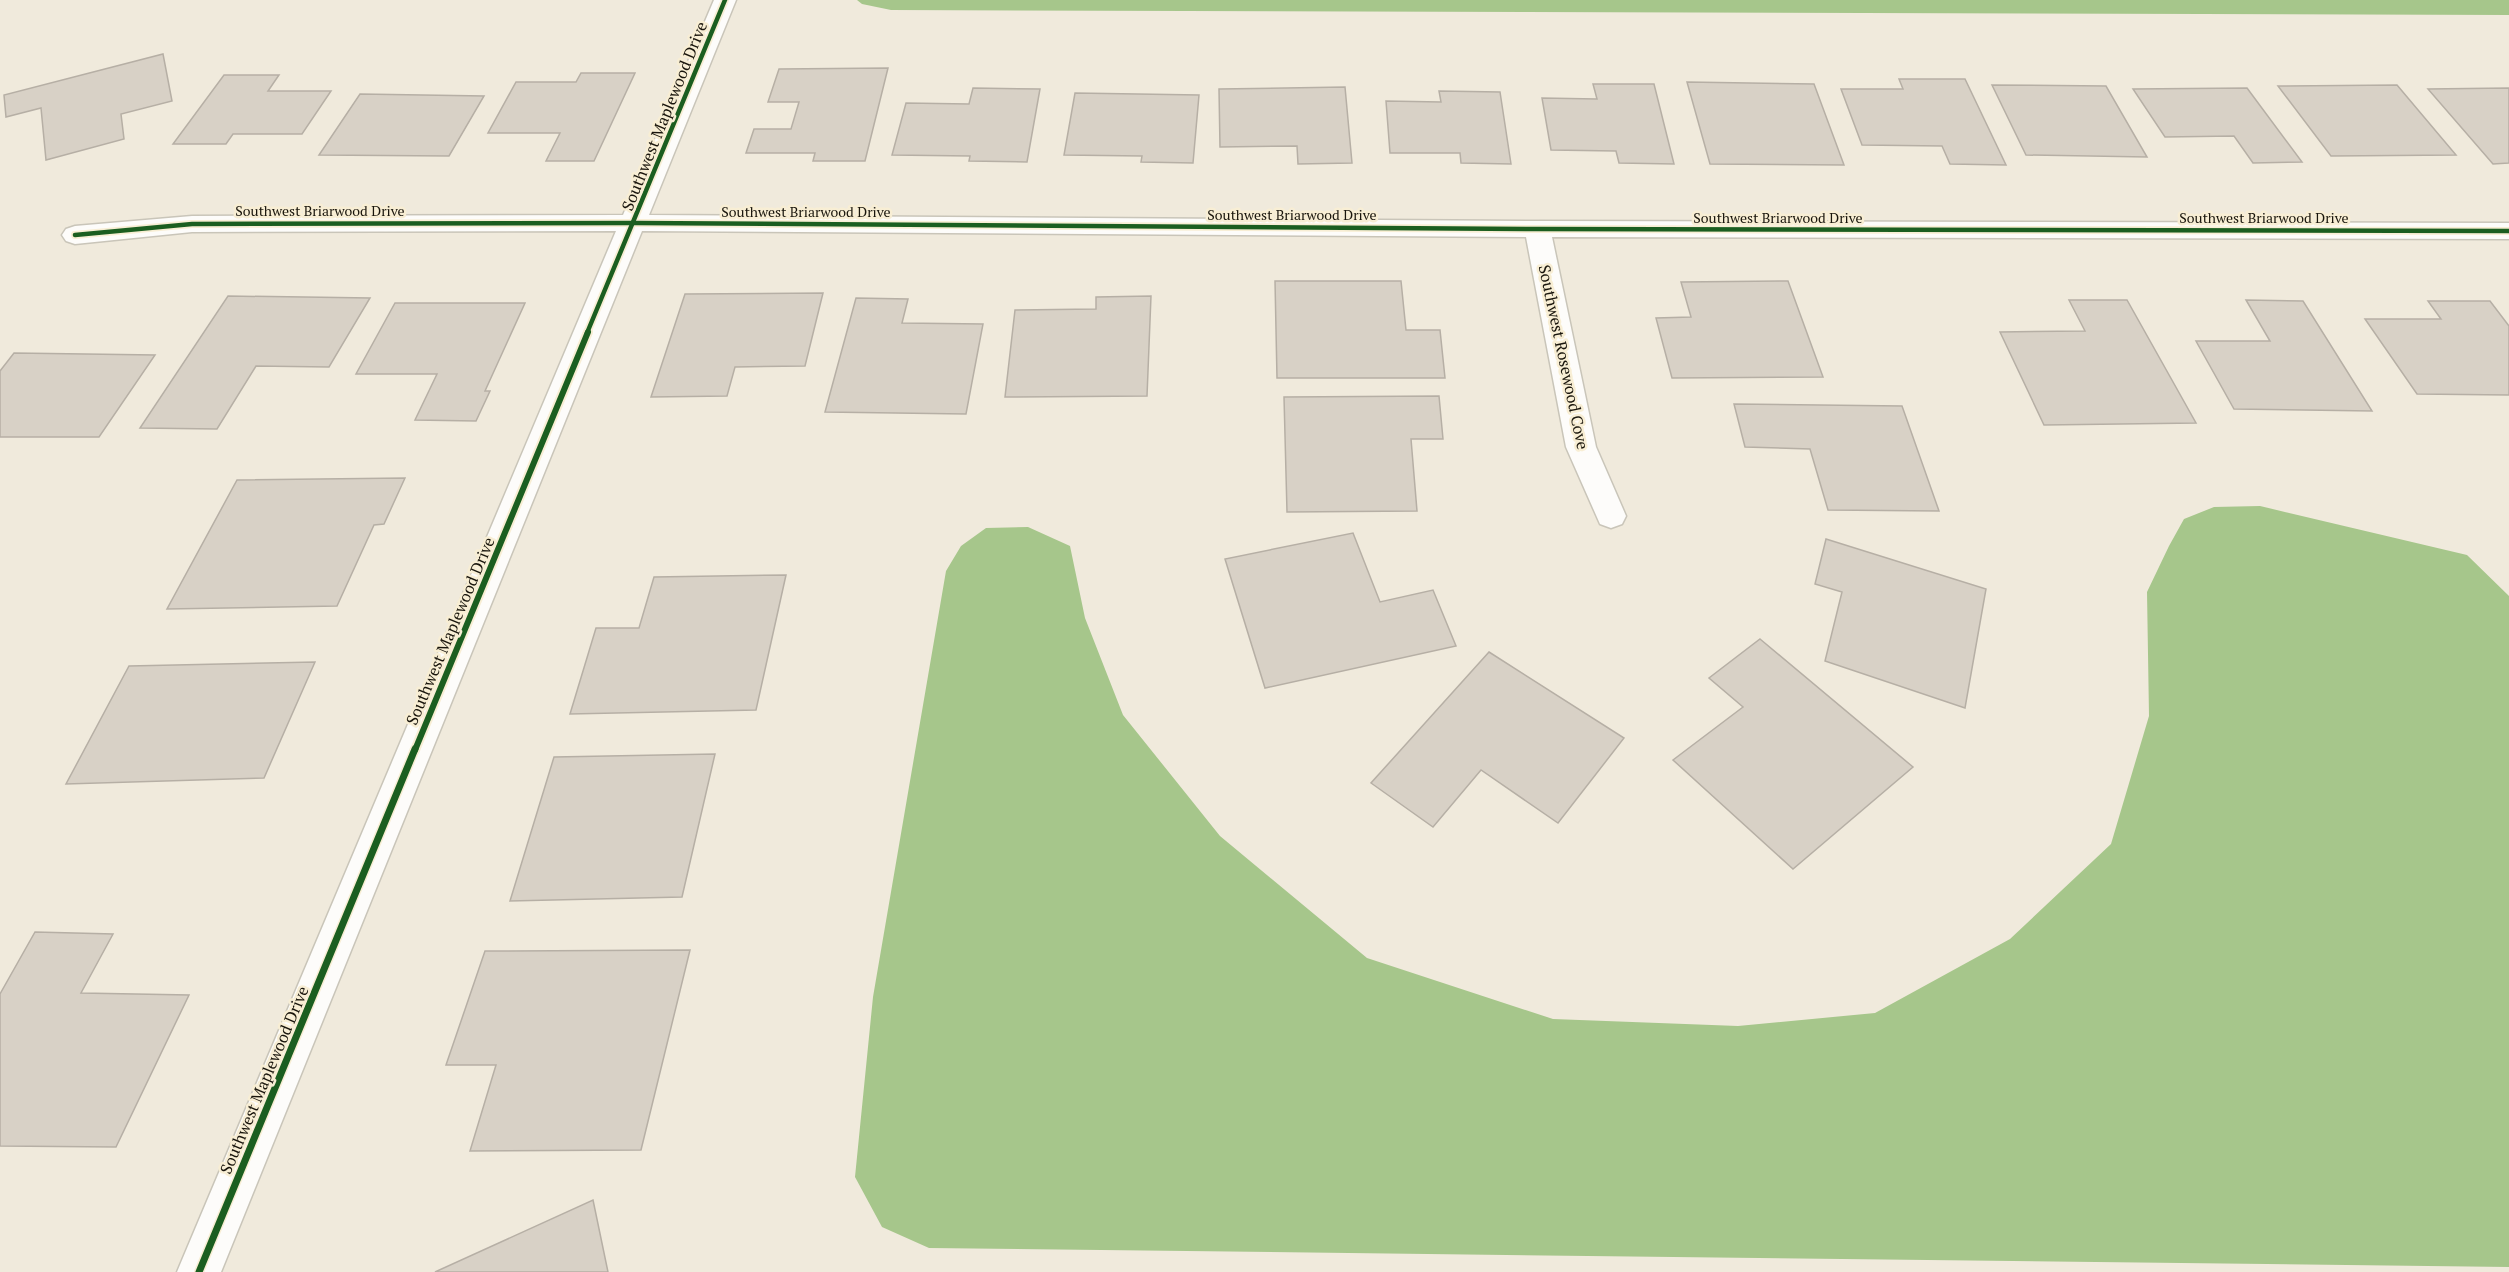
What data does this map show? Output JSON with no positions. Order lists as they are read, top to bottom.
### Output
{
  "streets": {
    "street": ["Southwest Maplewood Drive", "Southwest Briarwood Drive", "Southwest Rosewood Cove"]
  },
  "crossings": [
    ["Southwest Maplewood Drive", "Southwest Briarwood Drive"],
    ["Southwest Briarwood Drive", "Southwest Rosewood Cove"]
  ]
}
